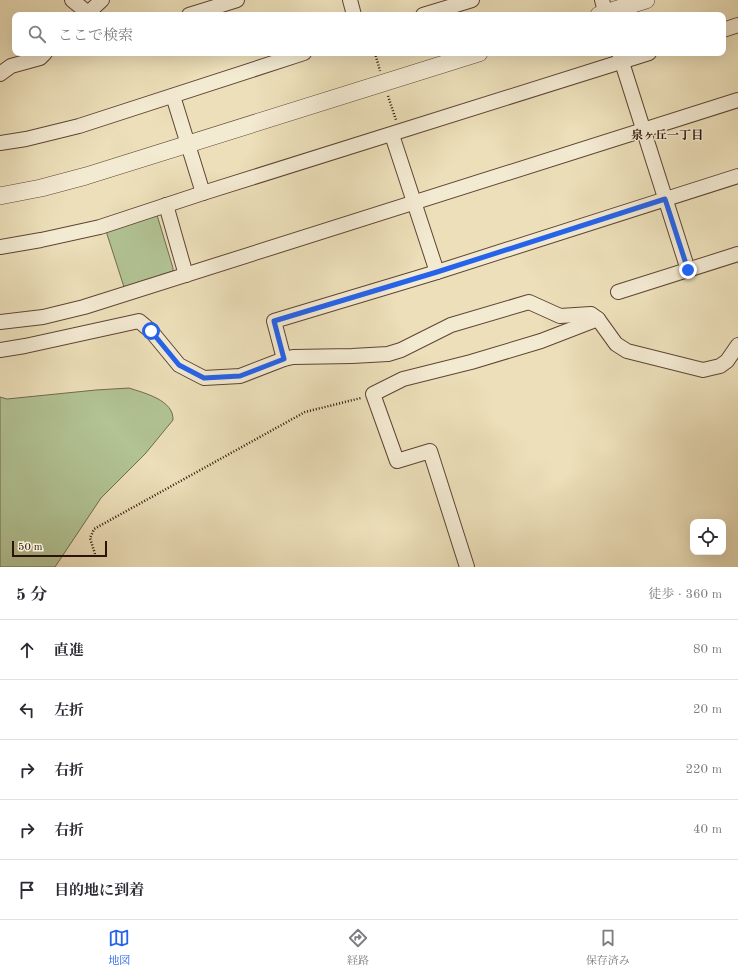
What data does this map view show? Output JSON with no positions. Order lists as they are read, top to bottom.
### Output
{
  "districts": ["泉ヶ丘一丁目"],
  "scale_bar": "50 m",
  "page": {
    "search": "ここで検索",
    "scale": "50 m",
    "heading": ["5 分", "徒歩 · 360 m"],
    "list": [
      ["直進", "80 m"],
      ["左折", "20 m"],
      ["右折", "220 m"],
      ["右折", "40 m"],
      "目的地に到着"
    ],
    "nav": ["地図", "経路", "保存済み"]
  }
}
